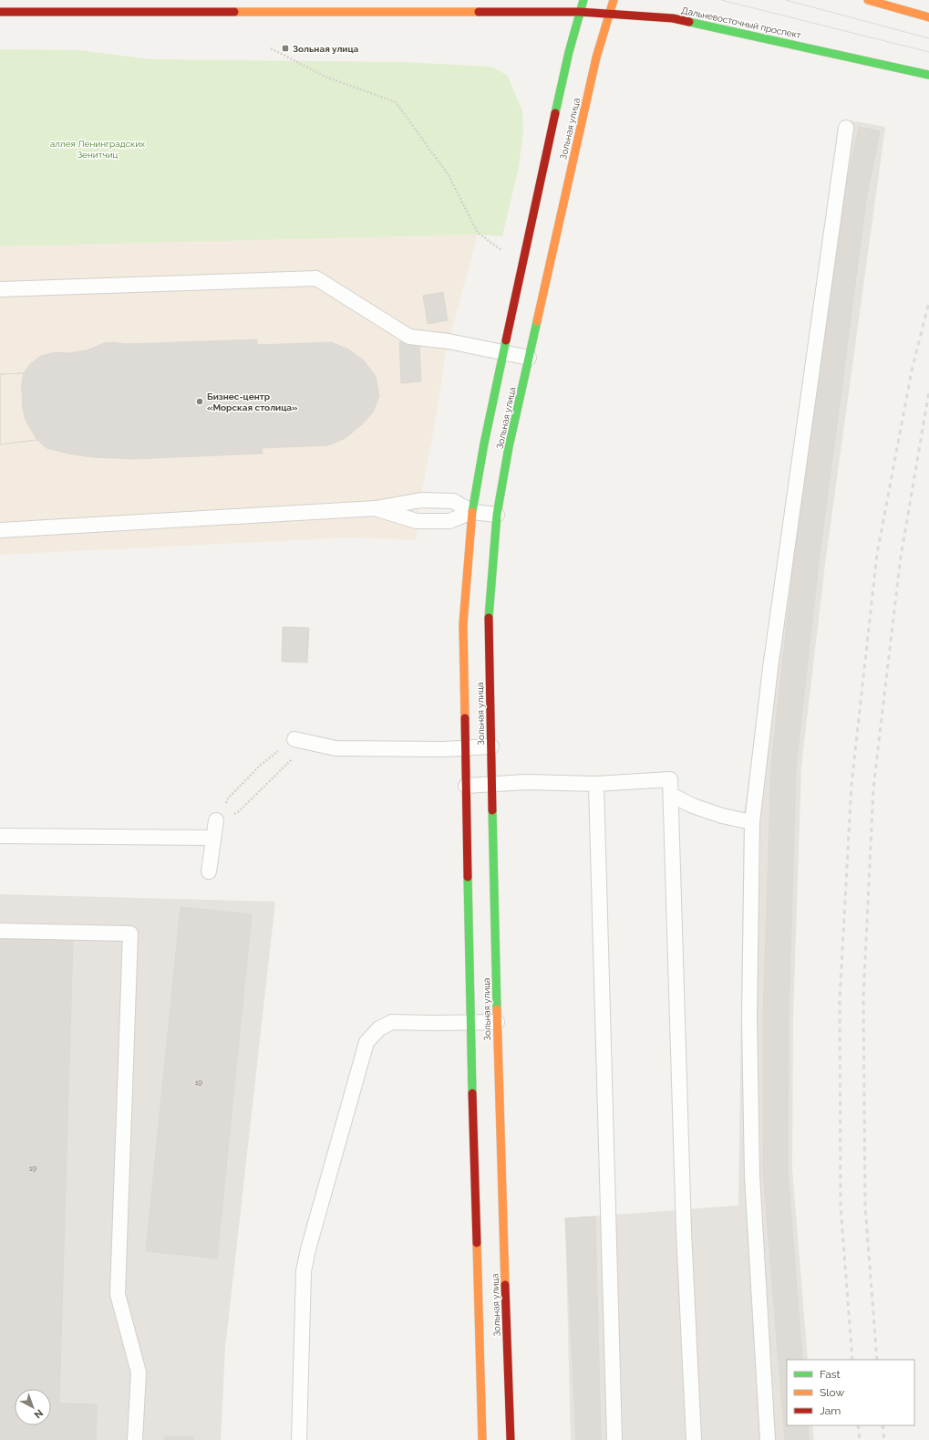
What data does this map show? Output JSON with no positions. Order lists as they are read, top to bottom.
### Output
{
  "streets": {
    "street": ["Дальневосточный проспект", "Зольная улица"]
  },
  "crossings": [
    ["Дальневосточный проспект", "Зольная улица"]
  ],
  "parks": ["аллея Ленинградских Зенитчиц"],
  "places": {
    "transit": ["Зольная улица"],
    "other": ["Бизнес-центр «Морская столица»"]
  },
  "house_numbers": ["19", "19"],
  "legend": ["Fast", "Slow", "Jam"],
  "north": "bottom right"
}
